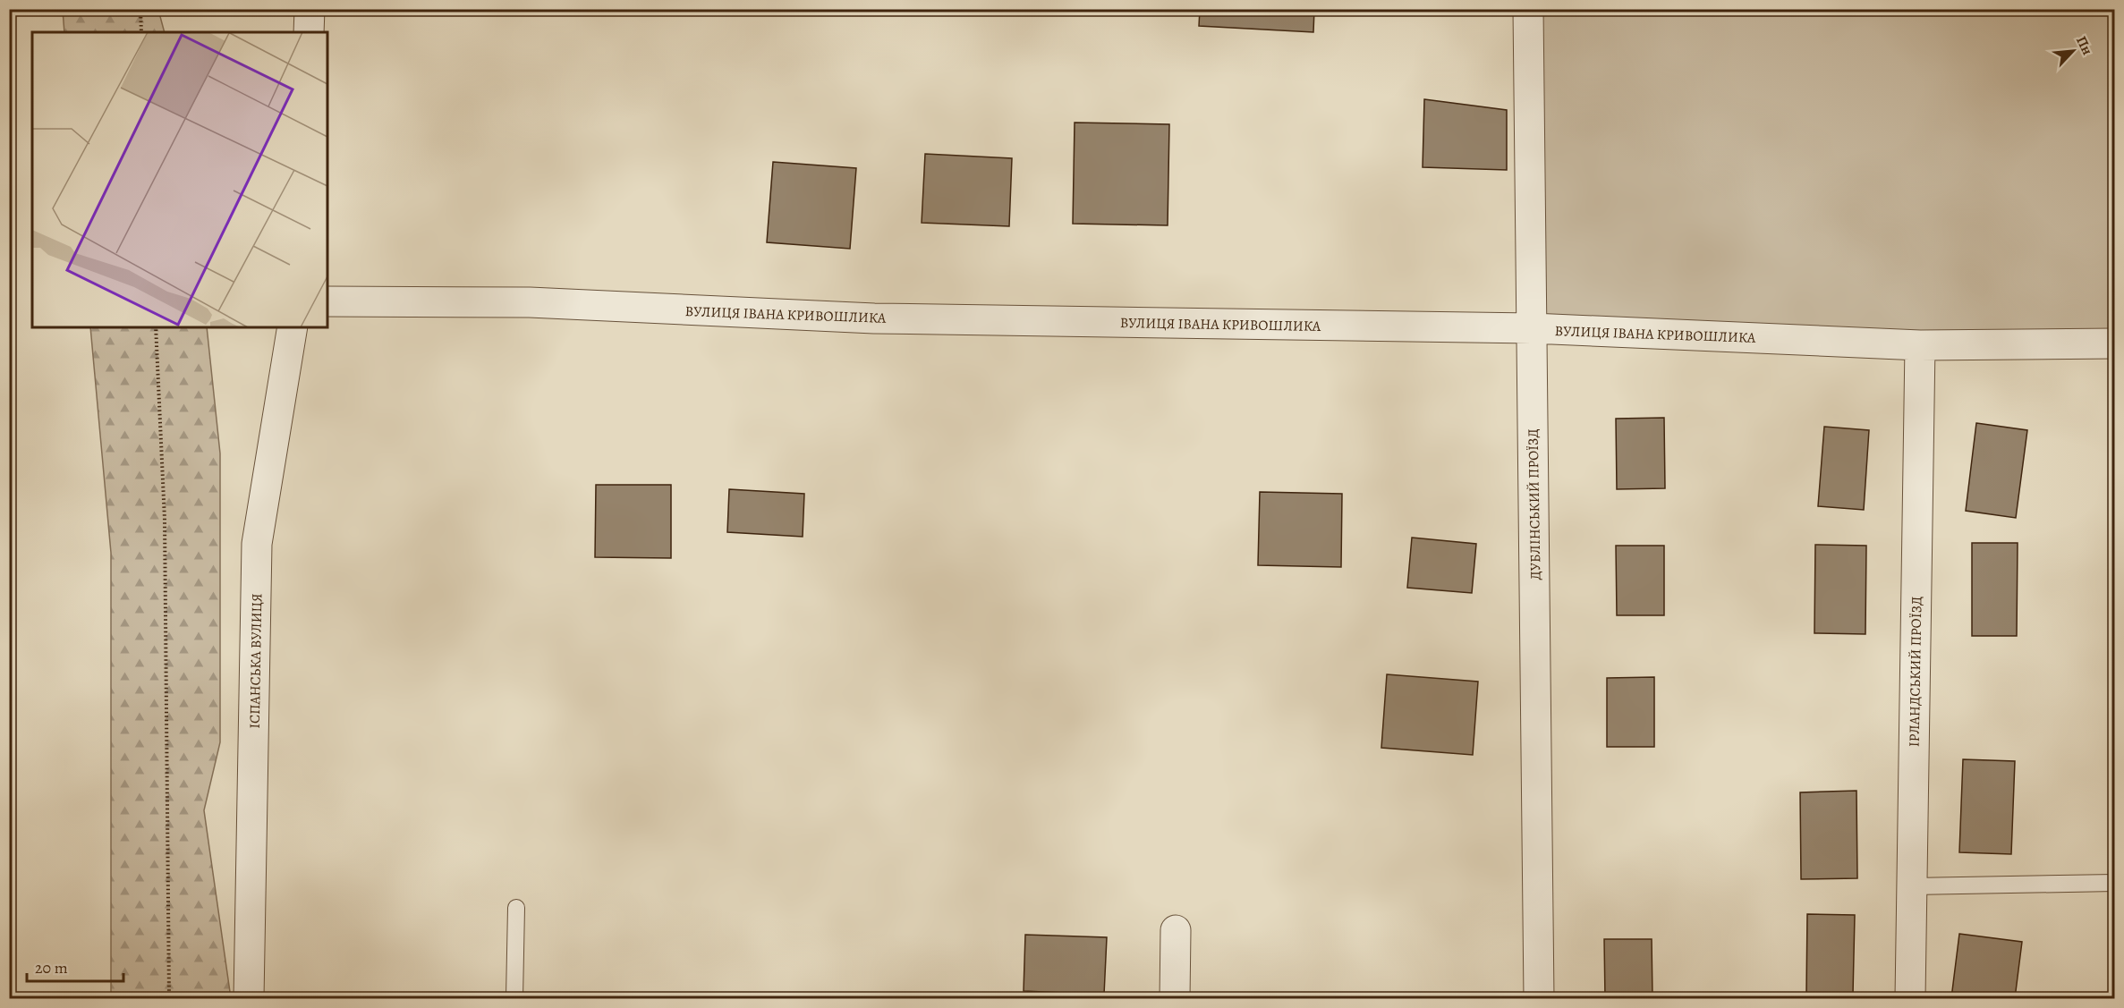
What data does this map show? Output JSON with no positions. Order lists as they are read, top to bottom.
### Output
{
  "streets": {
    "street": [
      "ВУЛИЦЯ ІВАНА КРИВОШЛИКА",
      "ДУБЛІНСЬКИЙ ПРОЇЗД",
      "ІСПАНСЬКА ВУЛИЦЯ",
      "ІРЛАНДСЬКИЙ ПРОЇЗД"
    ]
  },
  "crossings": [
    ["ВУЛИЦЯ ІВАНА КРИВОШЛИКА", "ДУБЛІНСЬКИЙ ПРОЇЗД"],
    ["ВУЛИЦЯ ІВАНА КРИВОШЛИКА", "ІРЛАНДСЬКИЙ ПРОЇЗД"]
  ],
  "scale_bar": "20 m",
  "north": "top right"
}
